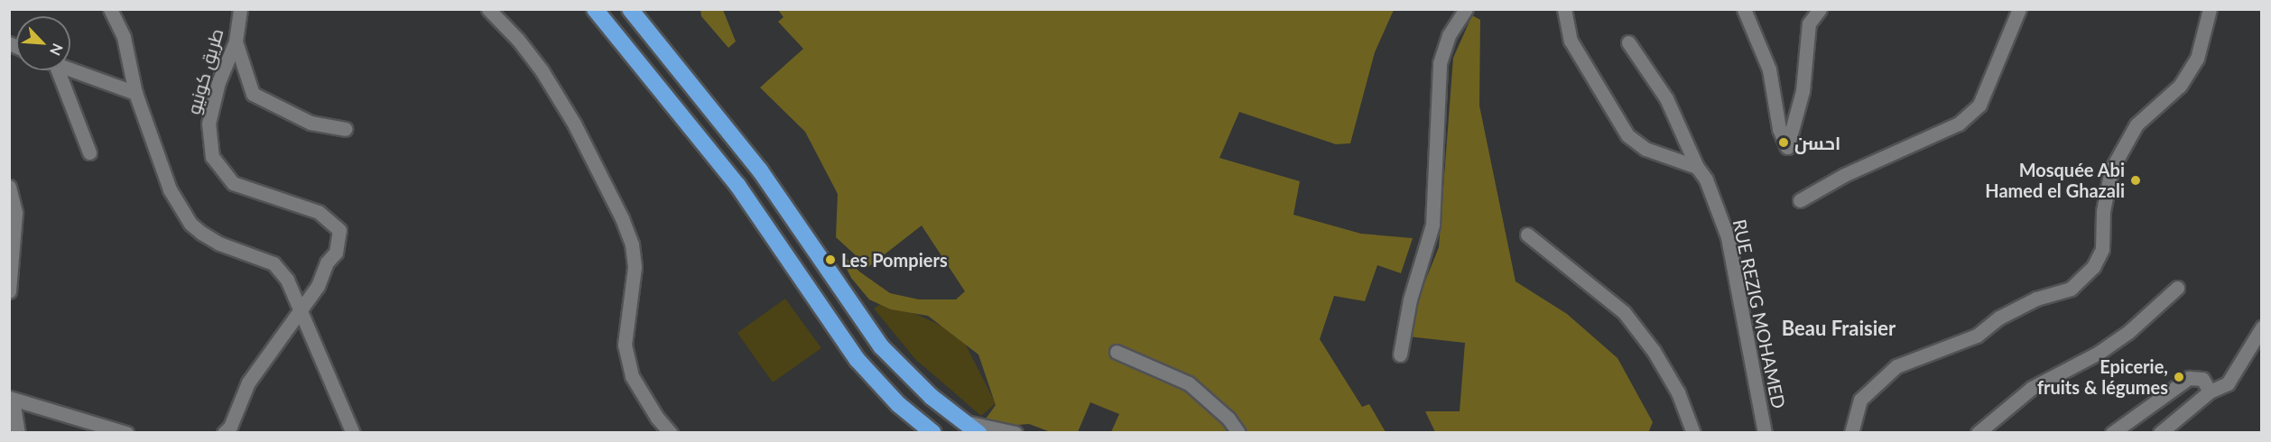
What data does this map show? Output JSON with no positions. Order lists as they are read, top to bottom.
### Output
{
  "streets": {
    "street": ["طريق كونيو", "RUE REZIG MOHAMED"]
  },
  "districts": ["Beau Fraisier"],
  "places": [
    "احسن",
    "Mosquée Abi Hamed el Ghazali",
    "Les Pompiers",
    "Epicerie, fruits & légumes"
  ],
  "north": "bottom right"
}
